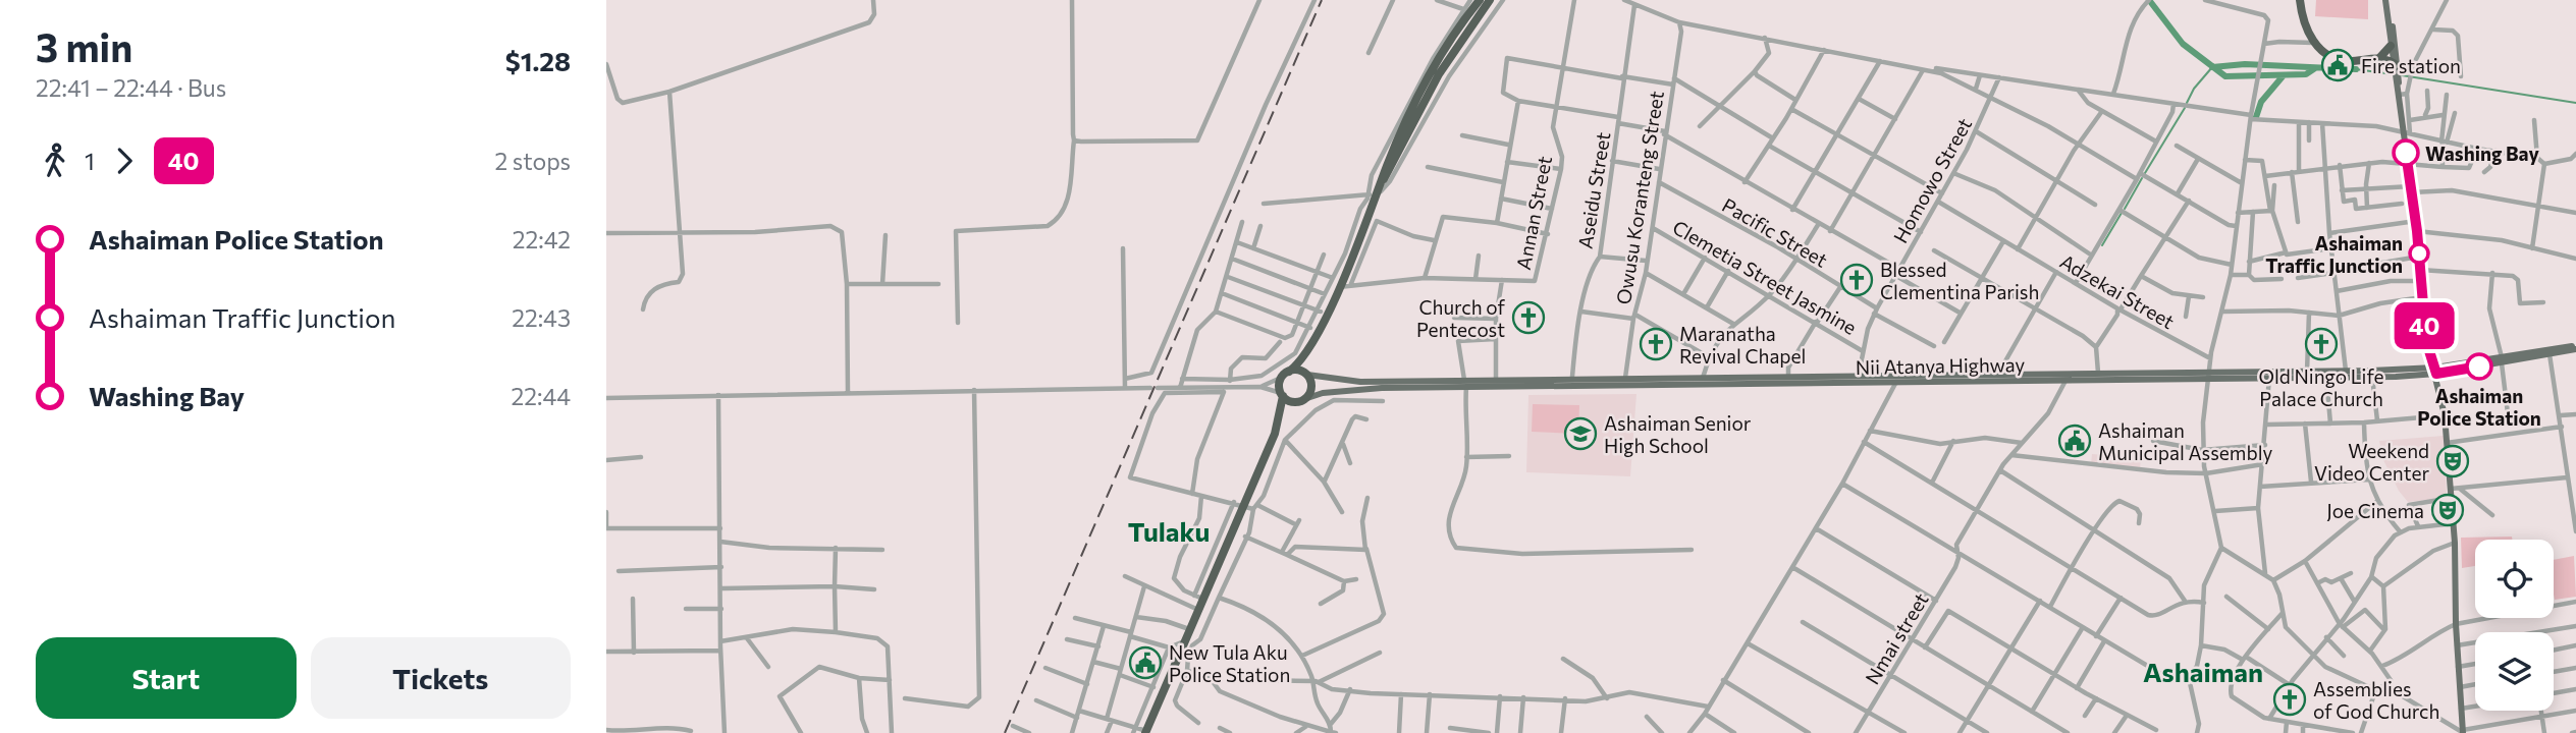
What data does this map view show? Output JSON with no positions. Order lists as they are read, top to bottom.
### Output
{
  "streets": {
    "main road": ["Nii Atanya Highway"],
    "street": [
      "Homowo Street",
      "Aseidu Street",
      "Owusu Koranteng Street",
      "Annan Street",
      "Pacific Street",
      "Clemetia Street Jasmine",
      "Adzekai Street",
      "Nmai street"
    ]
  },
  "crossings": [
    ["Homowo Street", "Pacific Street"],
    ["Homowo Street", "Clemetia Street Jasmine"],
    ["Homowo Street", "Adzekai Street"],
    ["Owusu Koranteng Street", "Pacific Street"],
    ["Owusu Koranteng Street", "Clemetia Street Jasmine"],
    ["Owusu Koranteng Street", "Nii Atanya Highway"],
    ["Nii Atanya Highway", "Nmai street"]
  ],
  "districts": ["Tulaku", "Ashaiman"],
  "places": {
    "public building": ["Fire station", "Ashaiman Municipal Assembly", "New Tula Aku Police Station"],
    "other": ["Washing Bay", "Ashaiman Traffic Junction", "Ashaiman Police Station"],
    "church": [
      "Blessed Clementina Parish",
      "Church of Pentecost",
      "Maranatha Revival Chapel",
      "Old Ningo Life Palace Church",
      "Assemblies of God Church"
    ],
    "school or university": ["Ashaiman Senior High School"],
    "theatre": ["Weekend Video Center", "Joe Cinema"]
  },
  "lines": ["bus line 40"],
  "page": {
    "heading": ["3 min", "22:41 – 22:44 · Bus", "$1.28"],
    "on_map": "40",
    "legs": ["1", "40", "2 stops"],
    "list": [
      {
        "name": "Ashaiman Police Station",
        "value": "22:42"
      },
      {
        "name": "Ashaiman Traffic Junction",
        "value": "22:43"
      },
      {
        "name": "Washing Bay",
        "value": "22:44"
      }
    ],
    "buttons": ["Start", "Tickets"]
  }
}
